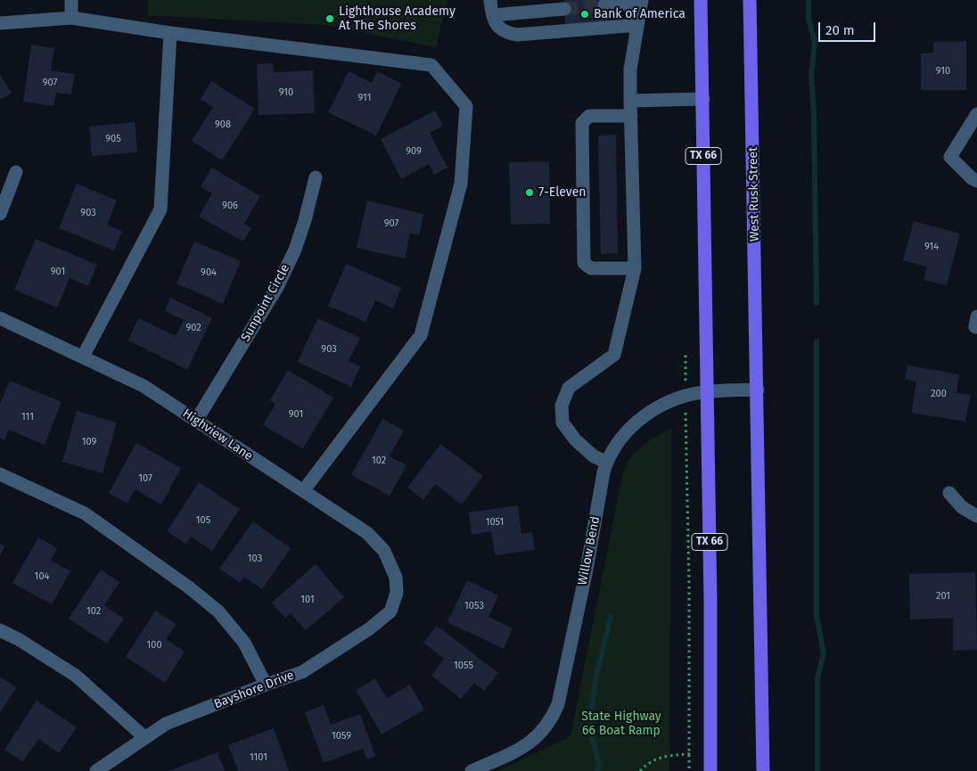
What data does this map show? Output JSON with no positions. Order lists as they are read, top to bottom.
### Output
{
  "streets": {
    "main road": ["TX 66", "West Rusk Street"],
    "street": [
      "Sunpoint Circle",
      "Highview Lane",
      "Willow Bend",
      "Bayshore Drive"
    ]
  },
  "crossings": [
    ["TX 66", "Willow Bend"],
    ["West Rusk Street", "Willow Bend"],
    ["Sunpoint Circle", "Highview Lane"],
    ["Highview Lane", "Bayshore Drive"]
  ],
  "parks": ["State Highway 66 Boat Ramp"],
  "places": ["Bank of America", "Lighthouse Academy At The Shores", "7-Eleven"],
  "house_numbers": [
    "910",
    "907",
    "910",
    "911",
    "908",
    "905",
    "909",
    "906",
    "903",
    "907",
    "914",
    "901",
    "904",
    "902",
    "903",
    "200",
    "901",
    "111",
    "109",
    "102",
    "107",
    "105",
    "1051",
    "103",
    "104",
    "201",
    "101",
    "1053",
    "102",
    "100",
    "1055",
    "1059",
    "1101"
  ],
  "scale_bar": "20 m"
}
